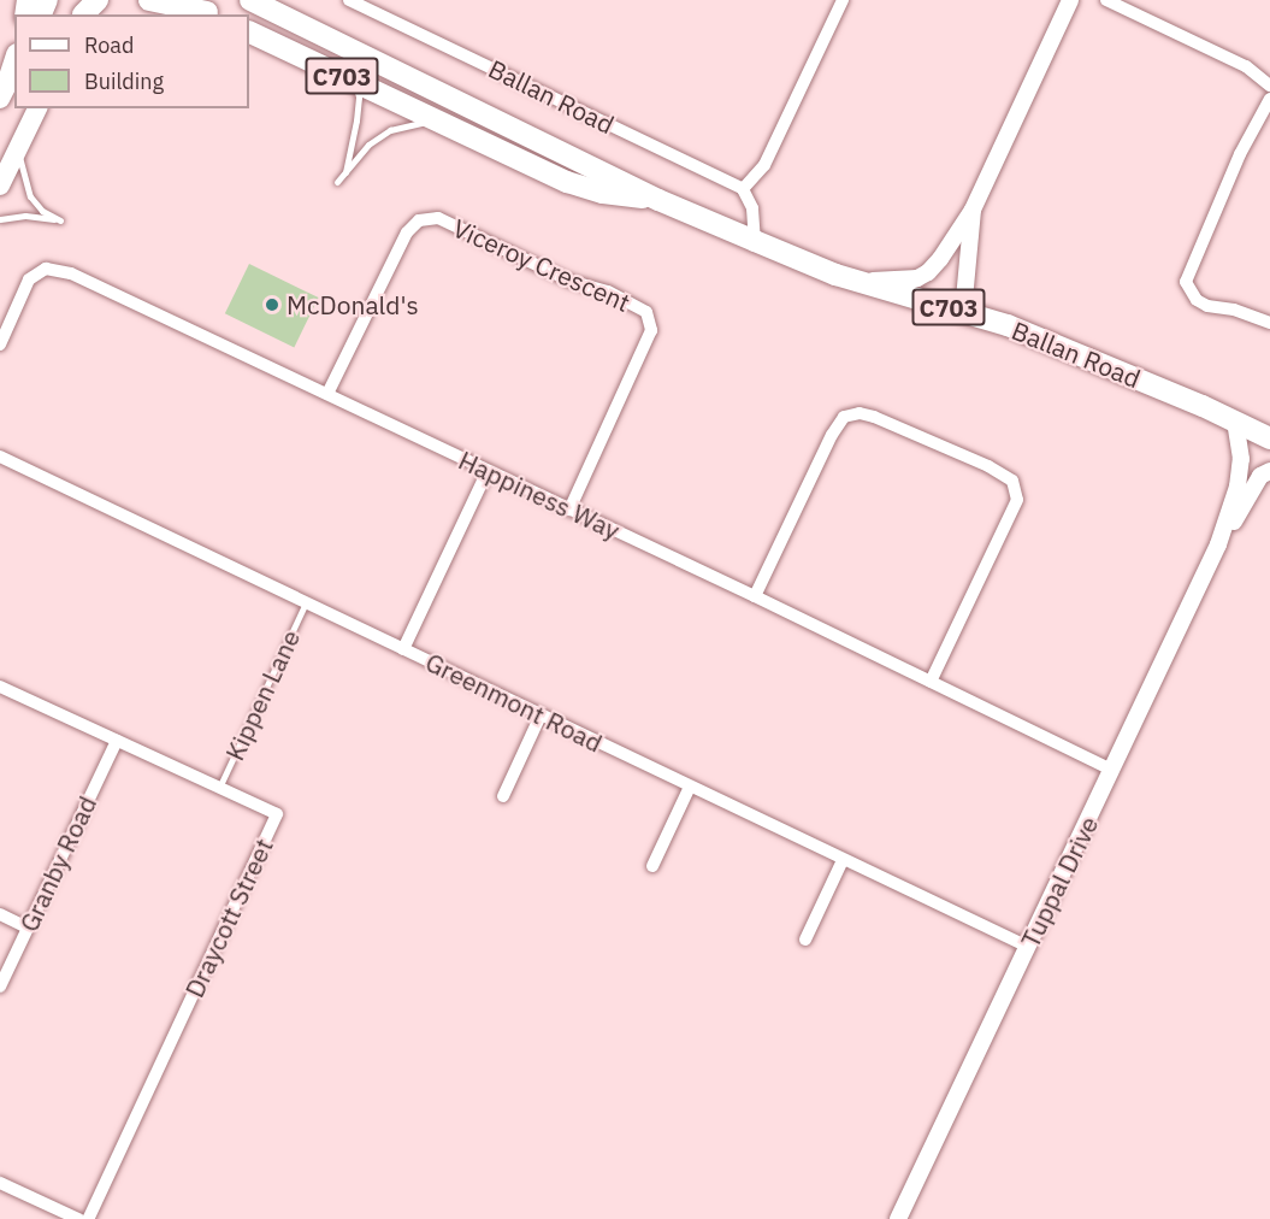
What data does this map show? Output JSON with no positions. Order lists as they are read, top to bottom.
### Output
{
  "streets": {
    "main road": ["C703", "Ballan Road"],
    "street": [
      "Viceroy Crescent",
      "Happiness Way",
      "Greenmont Road",
      "Granby Road",
      "Tuppal Drive",
      "Draycott Street"
    ],
    "lane": ["Kippen Lane"]
  },
  "crossings": [
    ["Ballan Road", "Tuppal Drive"],
    ["Viceroy Crescent", "Happiness Way"],
    ["Happiness Way", "Tuppal Drive"],
    ["Kippen Lane", "Greenmont Road"],
    ["Kippen Lane", "Draycott Street"],
    ["Greenmont Road", "Tuppal Drive"],
    ["Granby Road", "Draycott Street"]
  ],
  "places": ["McDonald's"],
  "legend": ["Road", "Building"]
}
